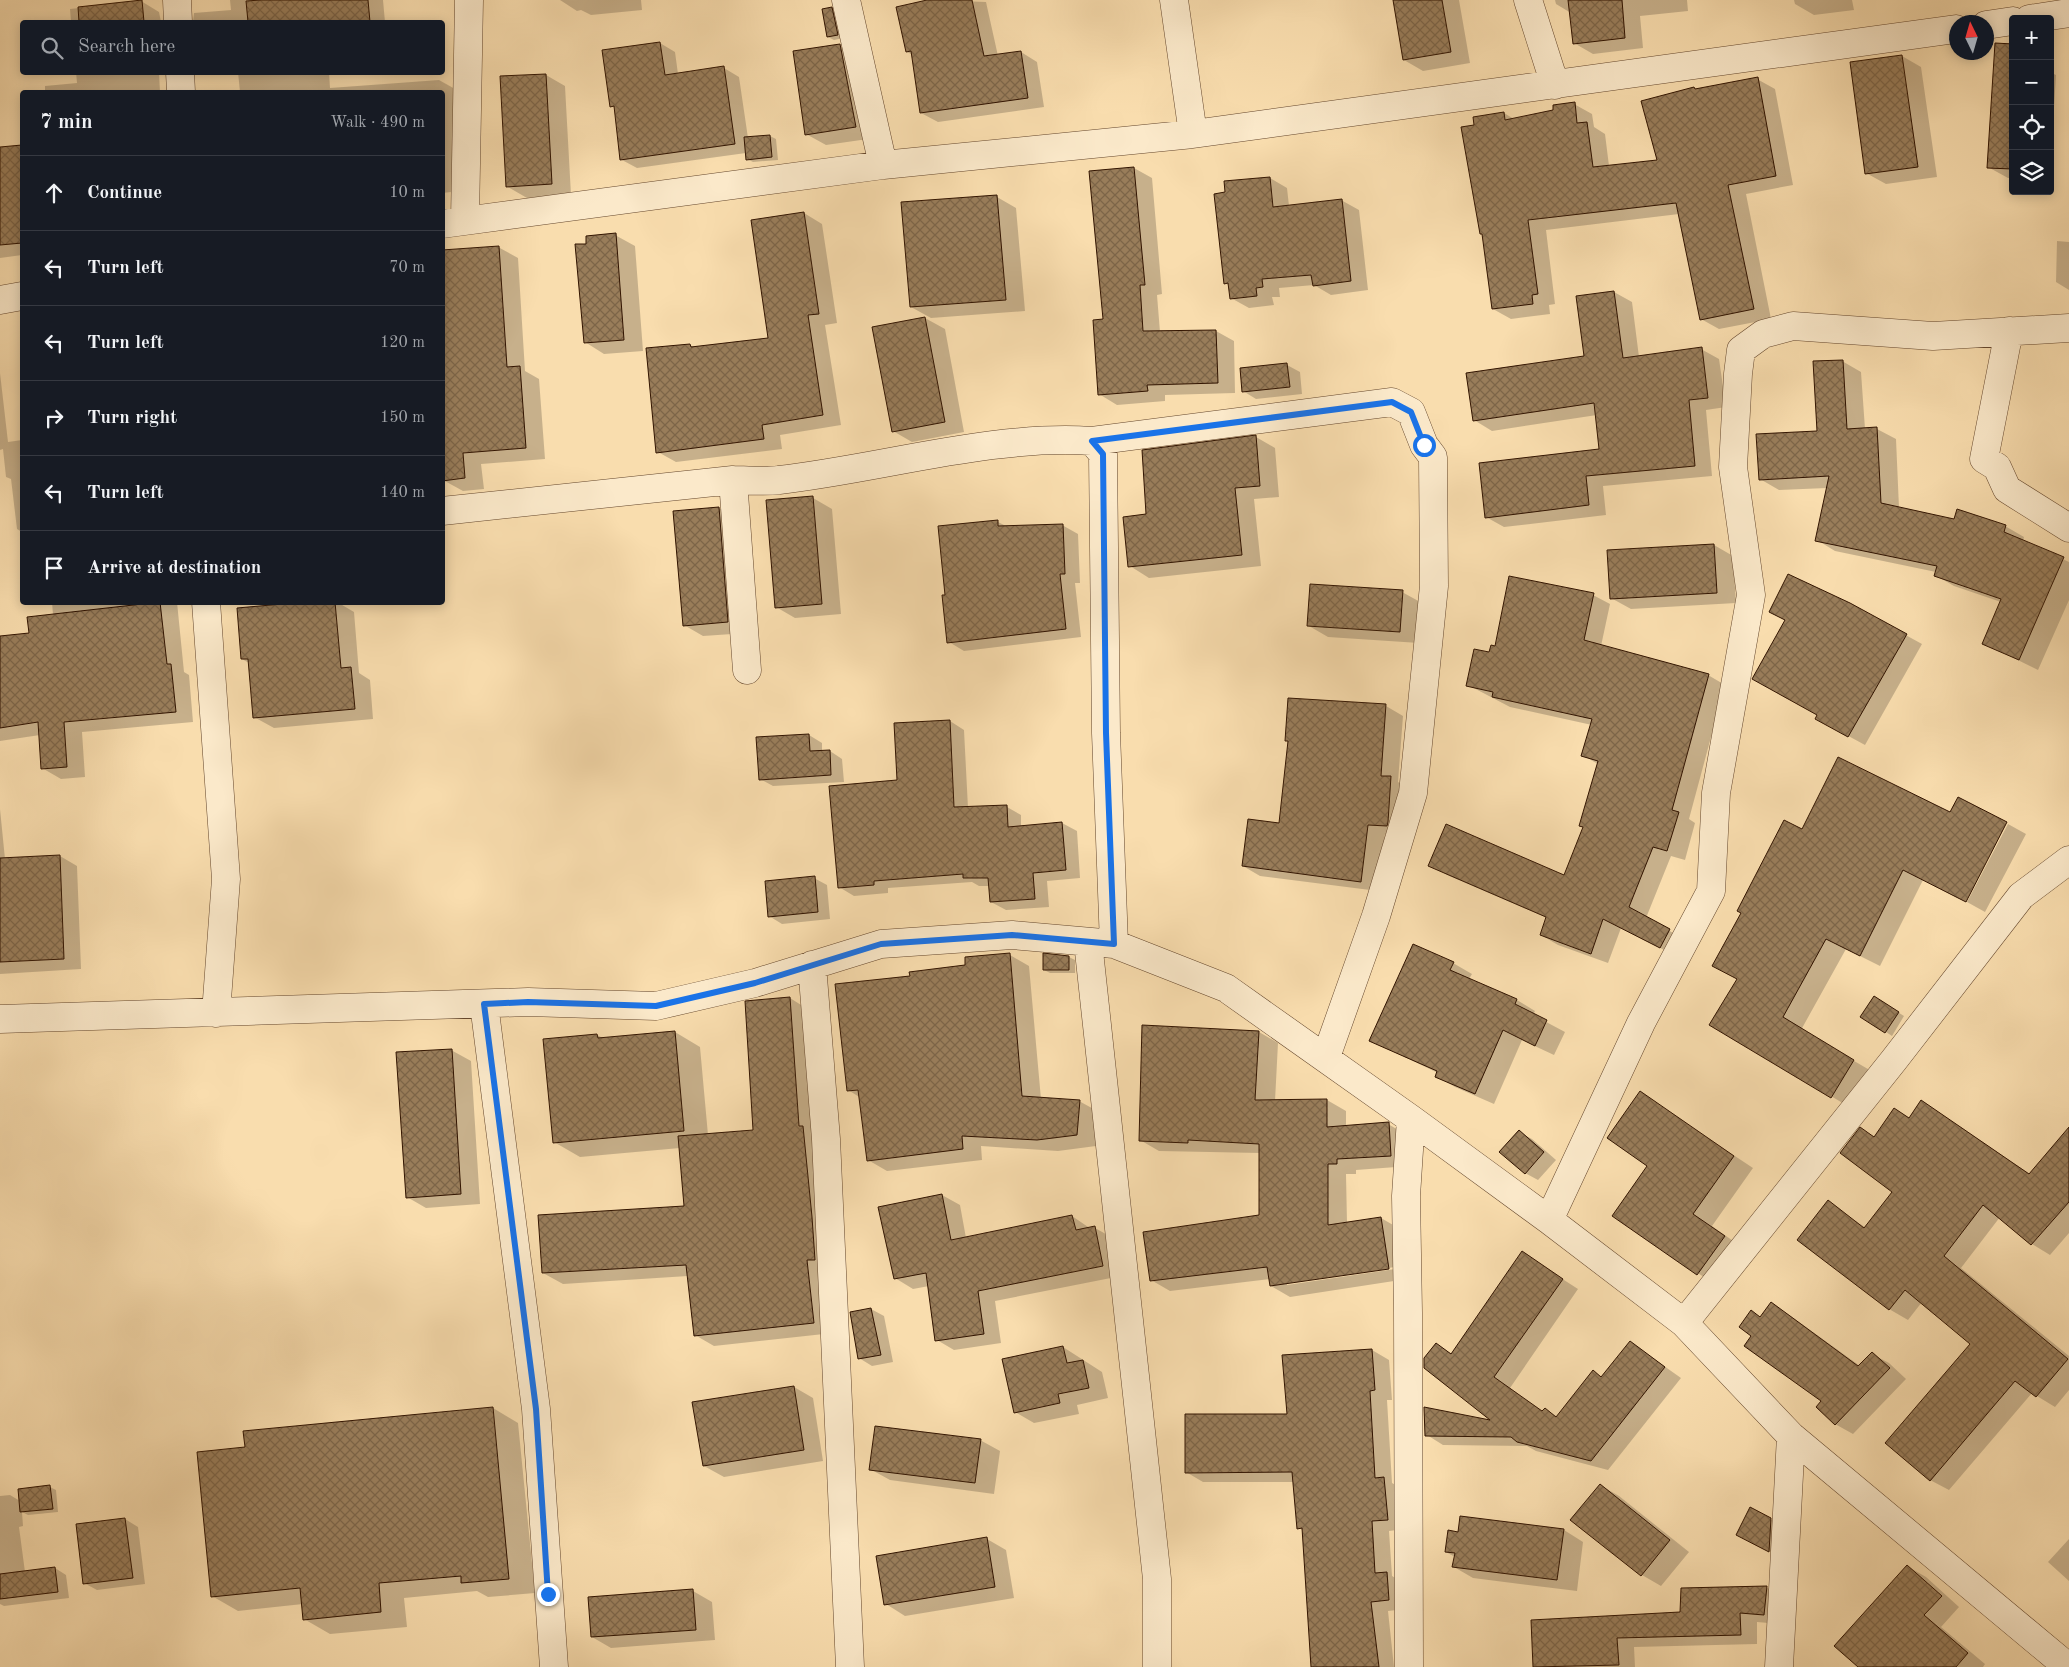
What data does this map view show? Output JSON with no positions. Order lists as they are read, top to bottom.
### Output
{
  "north": "top",
  "page": {
    "map_buttons": ["+", "−"],
    "search": "Search here",
    "heading": ["7 min", "Walk · 490 m"],
    "list": [
      ["Continue", "10 m"],
      ["Turn left", "70 m"],
      ["Turn left", "120 m"],
      ["Turn right", "150 m"],
      ["Turn left", "140 m"],
      "Arrive at destination"
    ]
  }
}
